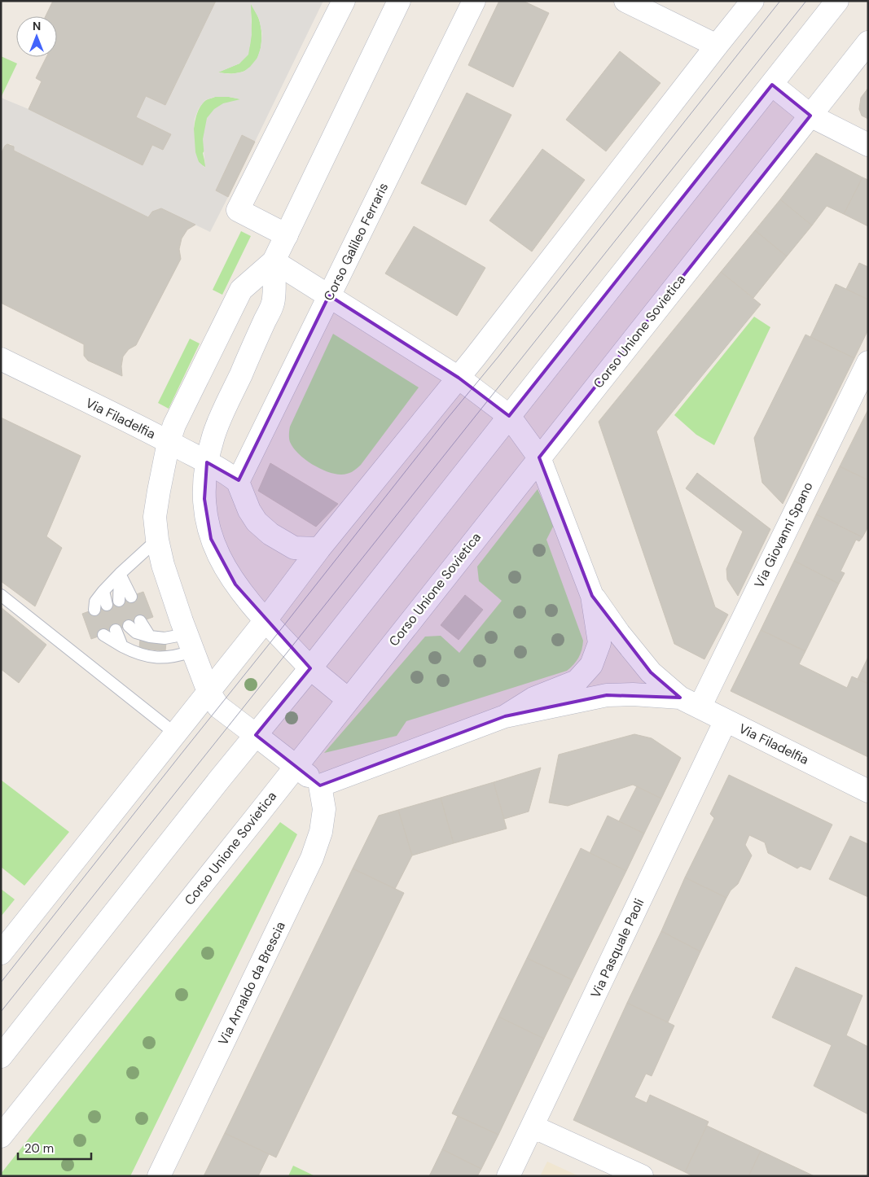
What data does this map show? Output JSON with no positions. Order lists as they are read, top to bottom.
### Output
{
  "streets": {
    "street": [
      "Corso Galileo Ferraris",
      "Corso Unione Sovietica",
      "Via Filadelfia",
      "Via Giovanni Spano",
      "Via Pasquale Paoli",
      "Via Arnaldo da Brescia"
    ]
  },
  "crossings": [
    ["Corso Galileo Ferraris", "Via Filadelfia"],
    ["Via Filadelfia", "Via Giovanni Spano"],
    ["Via Filadelfia", "Via Pasquale Paoli"]
  ],
  "scale_bar": "20 m",
  "north": "top"
}
